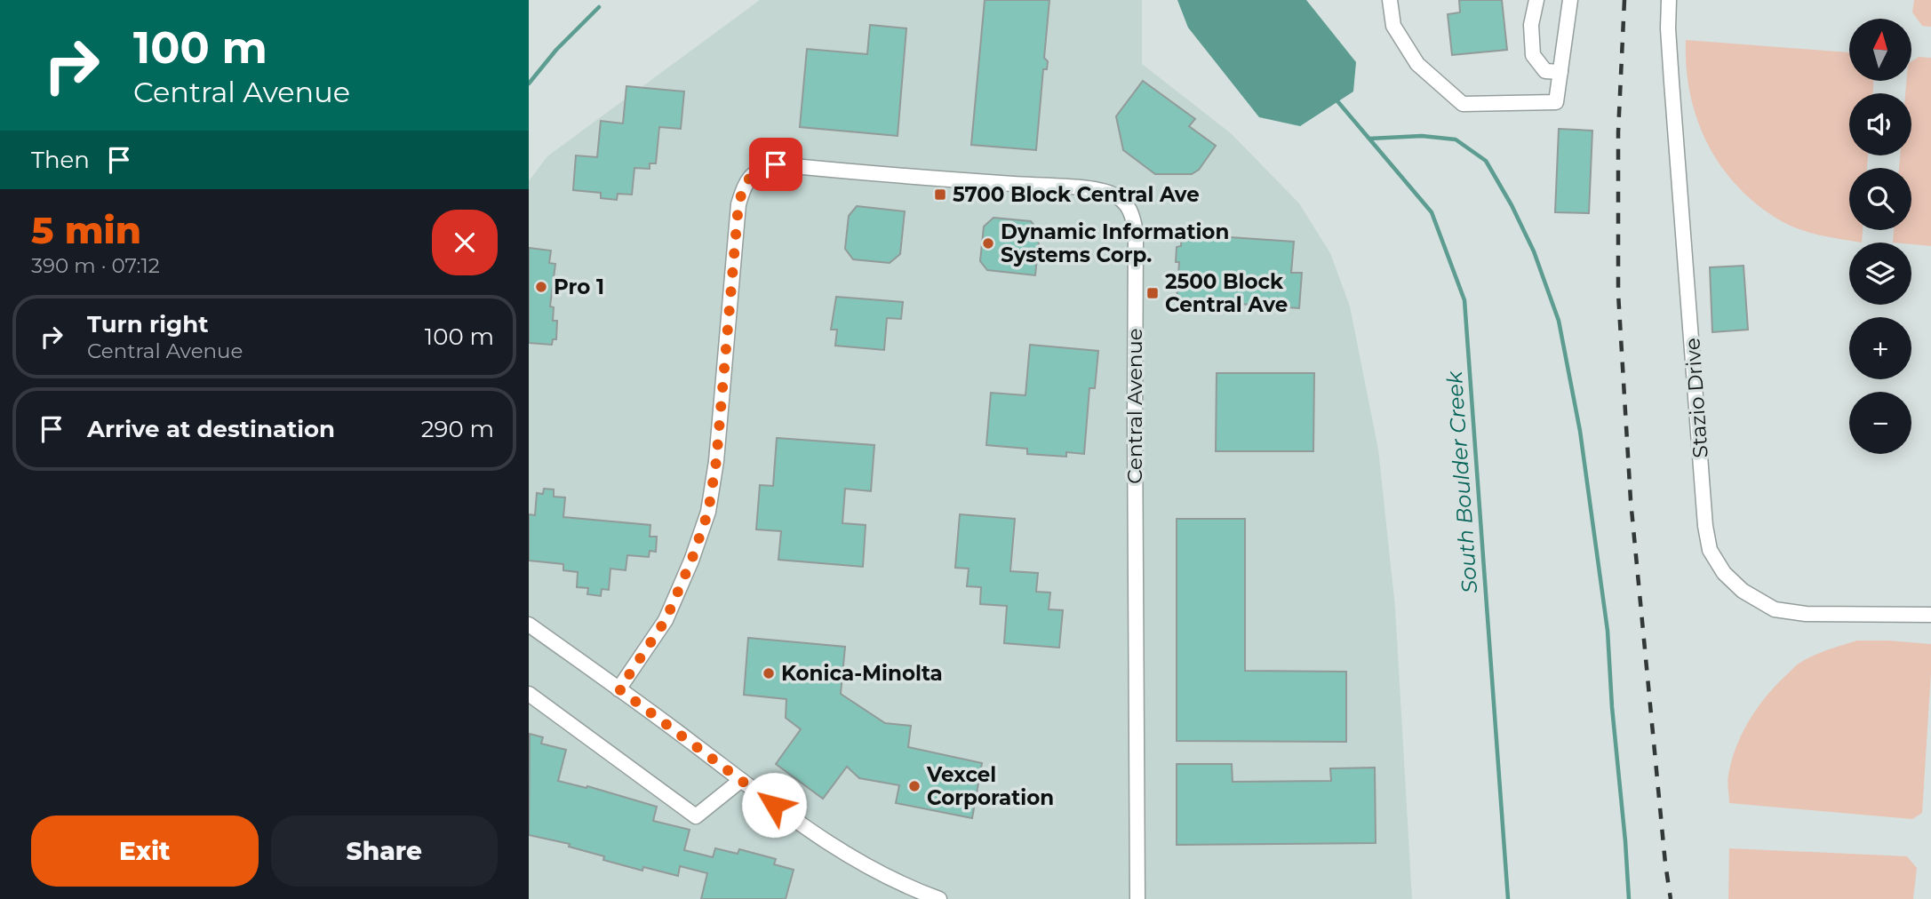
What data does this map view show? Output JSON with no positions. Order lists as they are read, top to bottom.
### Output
{
  "streets": {
    "street": ["Stazio Drive", "Central Avenue"]
  },
  "water": ["South Boulder Creek"],
  "places": {
    "transit": ["5700 Block Central Ave", "2500 Block Central Ave"],
    "other": [
      "Dynamic Information Systems Corp.",
      "Pro 1",
      "Konica-Minolta",
      "Vexcel Corporation"
    ]
  },
  "north": "top",
  "page": {
    "turn": ["100 m", "Central Avenue"],
    "map_buttons": ["+", "−"],
    "then": "Then",
    "heading": ["5 min", "390 m · 07:12"],
    "list": [
      {
        "name": "Turn right",
        "note": "Central Avenue",
        "value": "100 m"
      },
      {
        "name": "Arrive at destination",
        "value": "290 m"
      }
    ],
    "buttons": ["Exit", "Share"]
  }
}
